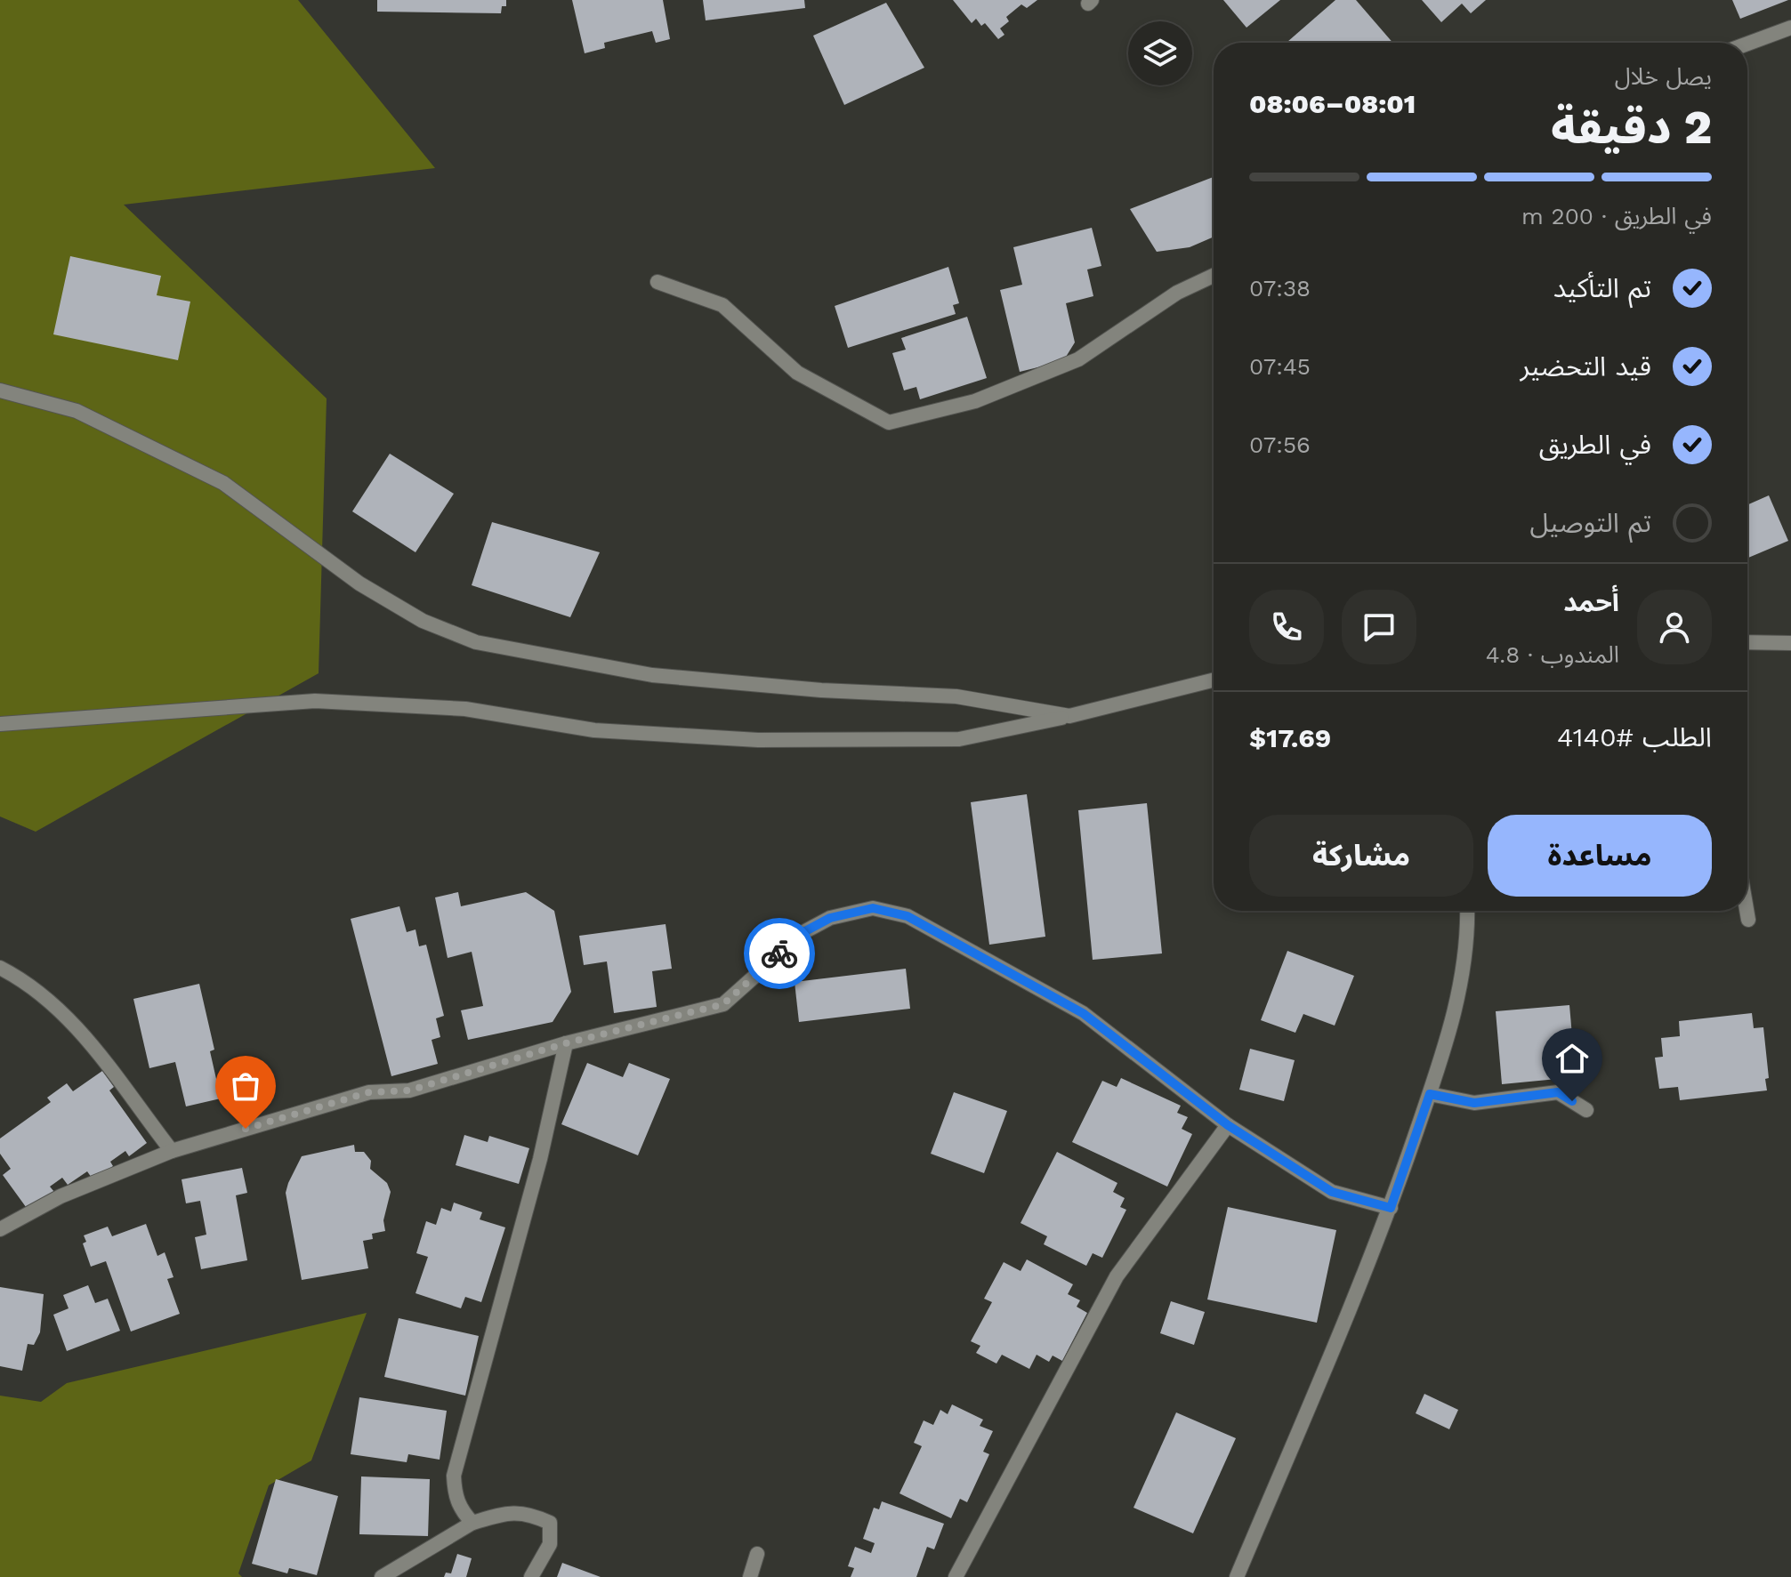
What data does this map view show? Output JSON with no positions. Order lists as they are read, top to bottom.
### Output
{
  "page": {
    "heading": ["2 دقيقة", "يصل خلال", "08:01–08:06"],
    "panel": [
      "أحمد",
      "المندوب · 4.8",
      "الطلب #4140",
      "$17.69"
    ],
    "bar": "في الطريق · 200 m",
    "list": [
      ["تم التأكيد", "07:38"],
      ["قيد التحضير", "07:45"],
      ["في الطريق", "07:56"],
      "تم التوصيل"
    ],
    "buttons": ["مساعدة", "مشاركة"]
  }
}
